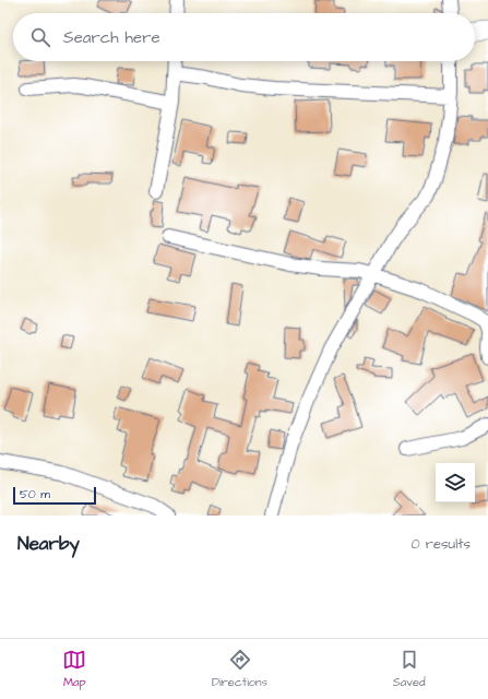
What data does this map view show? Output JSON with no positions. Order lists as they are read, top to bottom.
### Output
{
  "scale_bar": "50 m",
  "page": {
    "search": "Search here",
    "scale": "50 m",
    "heading": ["Nearby", "0 results"],
    "nav": ["Map", "Directions", "Saved"]
  }
}
